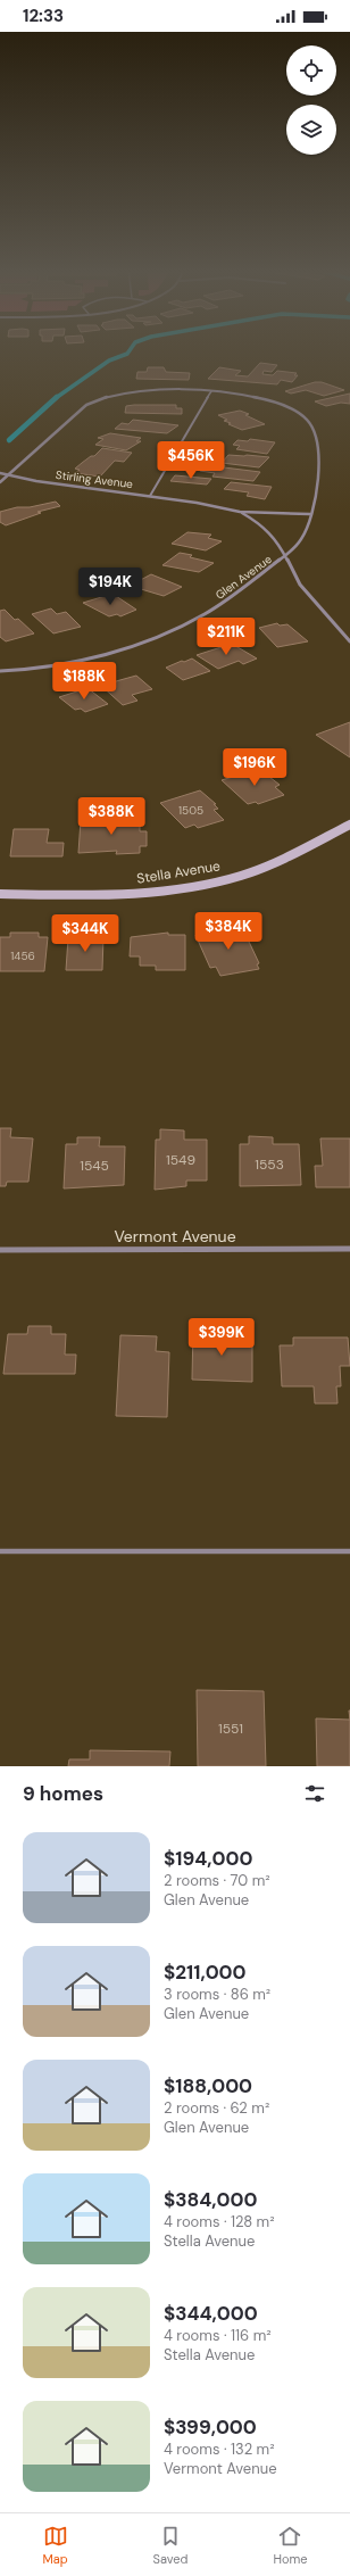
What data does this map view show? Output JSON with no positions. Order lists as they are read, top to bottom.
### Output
{
  "streets": {
    "street": [
      "Stirling Avenue",
      "Glen Avenue",
      "Stella Avenue",
      "Vermont Avenue"
    ]
  },
  "crossings": [
    ["Stirling Avenue", "Glen Avenue"]
  ],
  "house_numbers": [
    "1505",
    "1456",
    "1549",
    "1553",
    "1545",
    "1551"
  ],
  "page": {
    "status": "12:33",
    "price": [
      "$456K",
      "$194K",
      "$211K",
      "$188K",
      "$196K",
      "$388K",
      "$384K",
      "$344K",
      "$399K"
    ],
    "heading": "9 homes",
    "list": [
      {
        "name": "$194,000",
        "note": "2 rooms · 70 m² · Glen Avenue"
      },
      {
        "name": "$211,000",
        "note": "3 rooms · 86 m² · Glen Avenue"
      },
      {
        "name": "$188,000",
        "note": "2 rooms · 62 m² · Glen Avenue"
      },
      {
        "name": "$384,000",
        "note": "4 rooms · 128 m² · Stella Avenue"
      },
      {
        "name": "$344,000",
        "note": "4 rooms · 116 m² · Stella Avenue"
      },
      {
        "name": "$399,000",
        "note": "4 rooms · 132 m² · Vermont Avenue"
      }
    ],
    "tabs": ["Map", "Saved", "Home"]
  }
}
